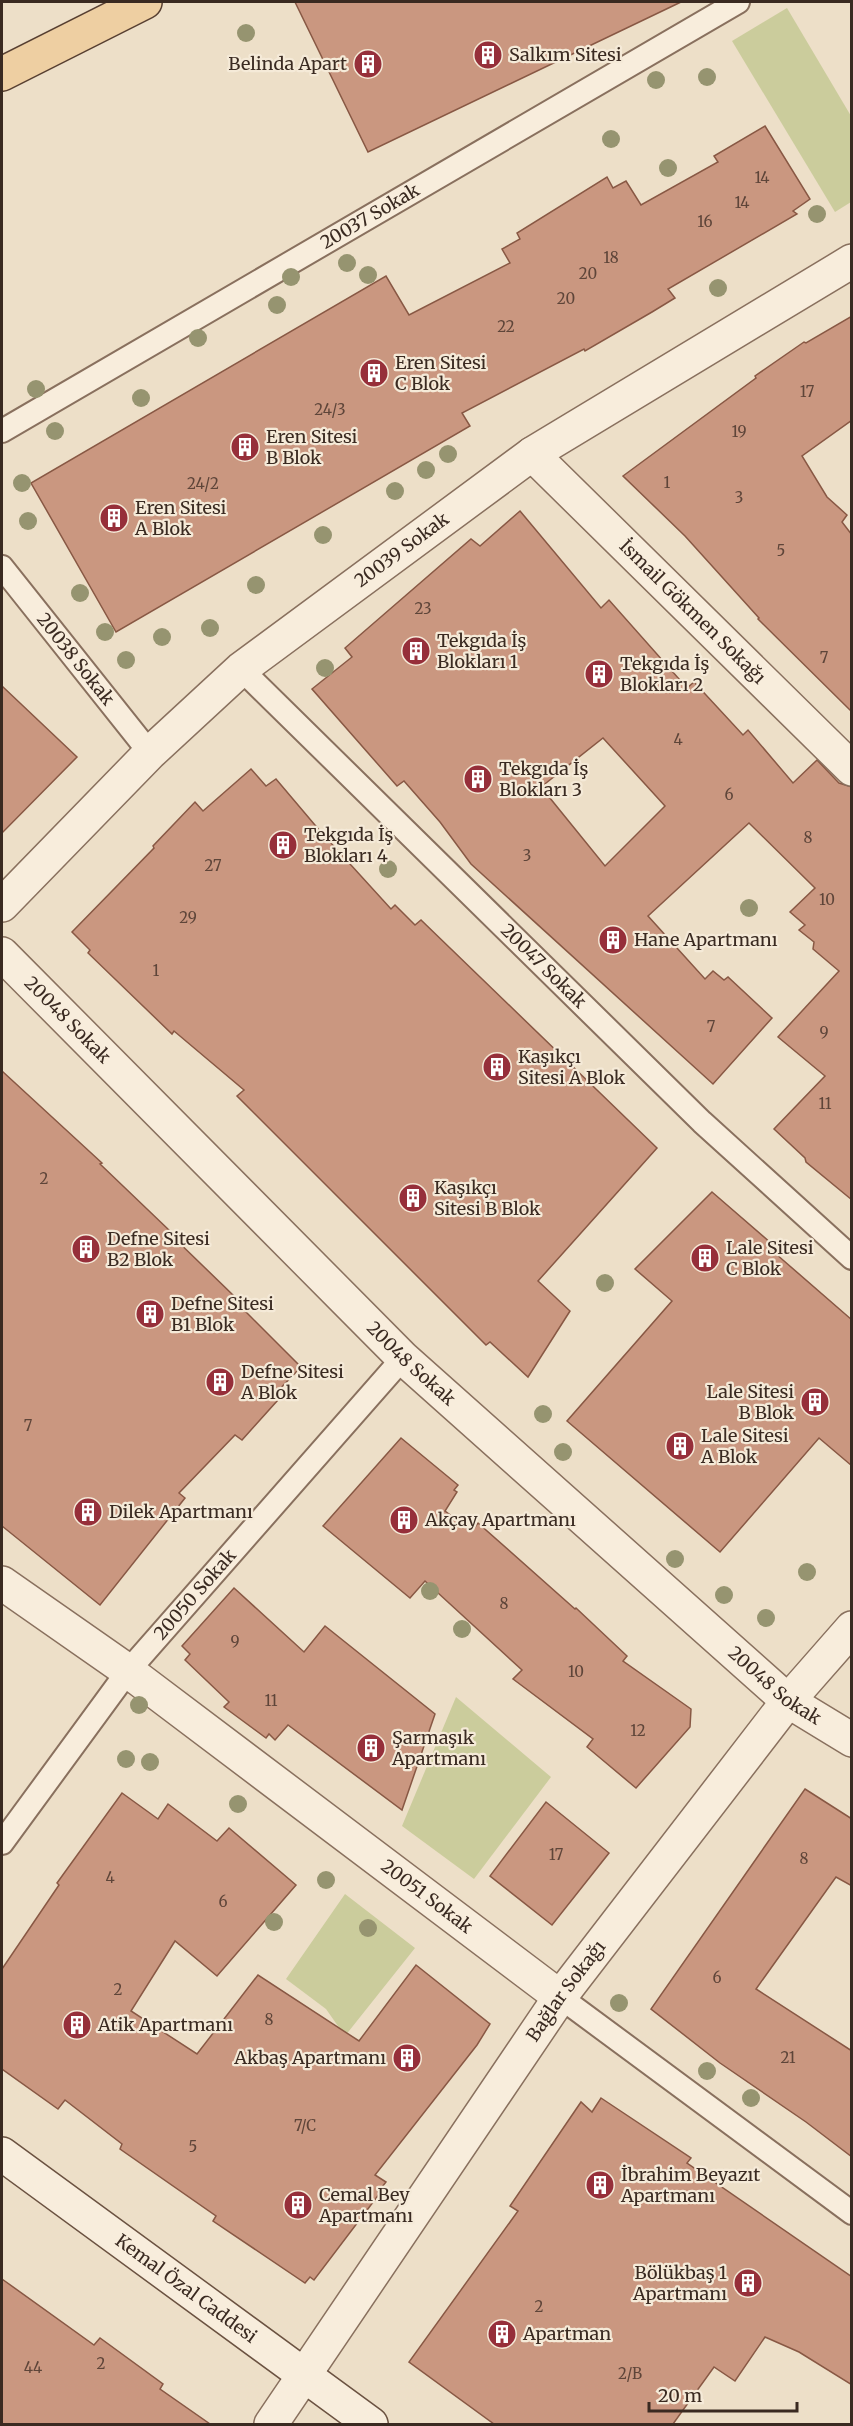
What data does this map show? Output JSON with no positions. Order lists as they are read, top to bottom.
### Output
{
  "streets": {
    "street": [
      "20039 Sokak",
      "İsmail Gökmen Sokağı",
      "20048 Sokak",
      "20051 Sokak",
      "Bağlar Sokağı",
      "Kemal Özal Caddesi"
    ],
    "lane": [
      "20037 Sokak",
      "20038 Sokak",
      "20047 Sokak",
      "20050 Sokak"
    ]
  },
  "crossings": [
    ["20039 Sokak", "İsmail Gökmen Sokağı"],
    ["20039 Sokak", "20038 Sokak"],
    ["20039 Sokak", "20047 Sokak"],
    ["20048 Sokak", "20050 Sokak"],
    ["20048 Sokak", "Bağlar Sokağı"],
    ["20050 Sokak", "20051 Sokak"],
    ["20051 Sokak", "Bağlar Sokağı"],
    ["Bağlar Sokağı", "Kemal Özal Caddesi"]
  ],
  "places": {
    "building": [
      "Salkım Sitesi",
      "Belinda Apart",
      "Eren Sitesi C Blok",
      "Eren Sitesi B Blok",
      "Eren Sitesi A Blok",
      "Tekgıda İş Blokları 1",
      "Tekgıda İş Blokları 2",
      "Tekgıda İş Blokları 3",
      "Tekgıda İş Blokları 4",
      "Hane Apartmanı",
      "Kaşıkçı Sitesi A Blok",
      "Kaşıkçı Sitesi B Blok",
      "Defne Sitesi B2 Blok",
      "Lale Sitesi C Blok",
      "Defne Sitesi B1 Blok",
      "Defne Sitesi A Blok",
      "Lale Sitesi B Blok",
      "Lale Sitesi A Blok",
      "Dilek Apartmanı",
      "Akçay Apartmanı",
      "Şarmaşık Apartmanı",
      "Atik Apartmanı",
      "Akbaş Apartmanı",
      "İbrahim Beyazıt Apartmanı",
      "Cemal Bey Apartmanı",
      "Bölükbaş 1 Apartmanı",
      "Apartman"
    ]
  },
  "house_numbers": [
    "14",
    "14",
    "16",
    "18",
    "20",
    "20",
    "22",
    "17",
    "24/3",
    "19",
    "1",
    "24/2",
    "3",
    "5",
    "23",
    "7",
    "4",
    "6",
    "8",
    "3",
    "27",
    "10",
    "29",
    "1",
    "7",
    "9",
    "11",
    "2",
    "7",
    "8",
    "9",
    "10",
    "11",
    "12",
    "17",
    "8",
    "4",
    "6",
    "6",
    "2",
    "8",
    "21",
    "7/C",
    "5",
    "2",
    "2",
    "44",
    "2/B"
  ],
  "scale_bar": "20 m"
}
